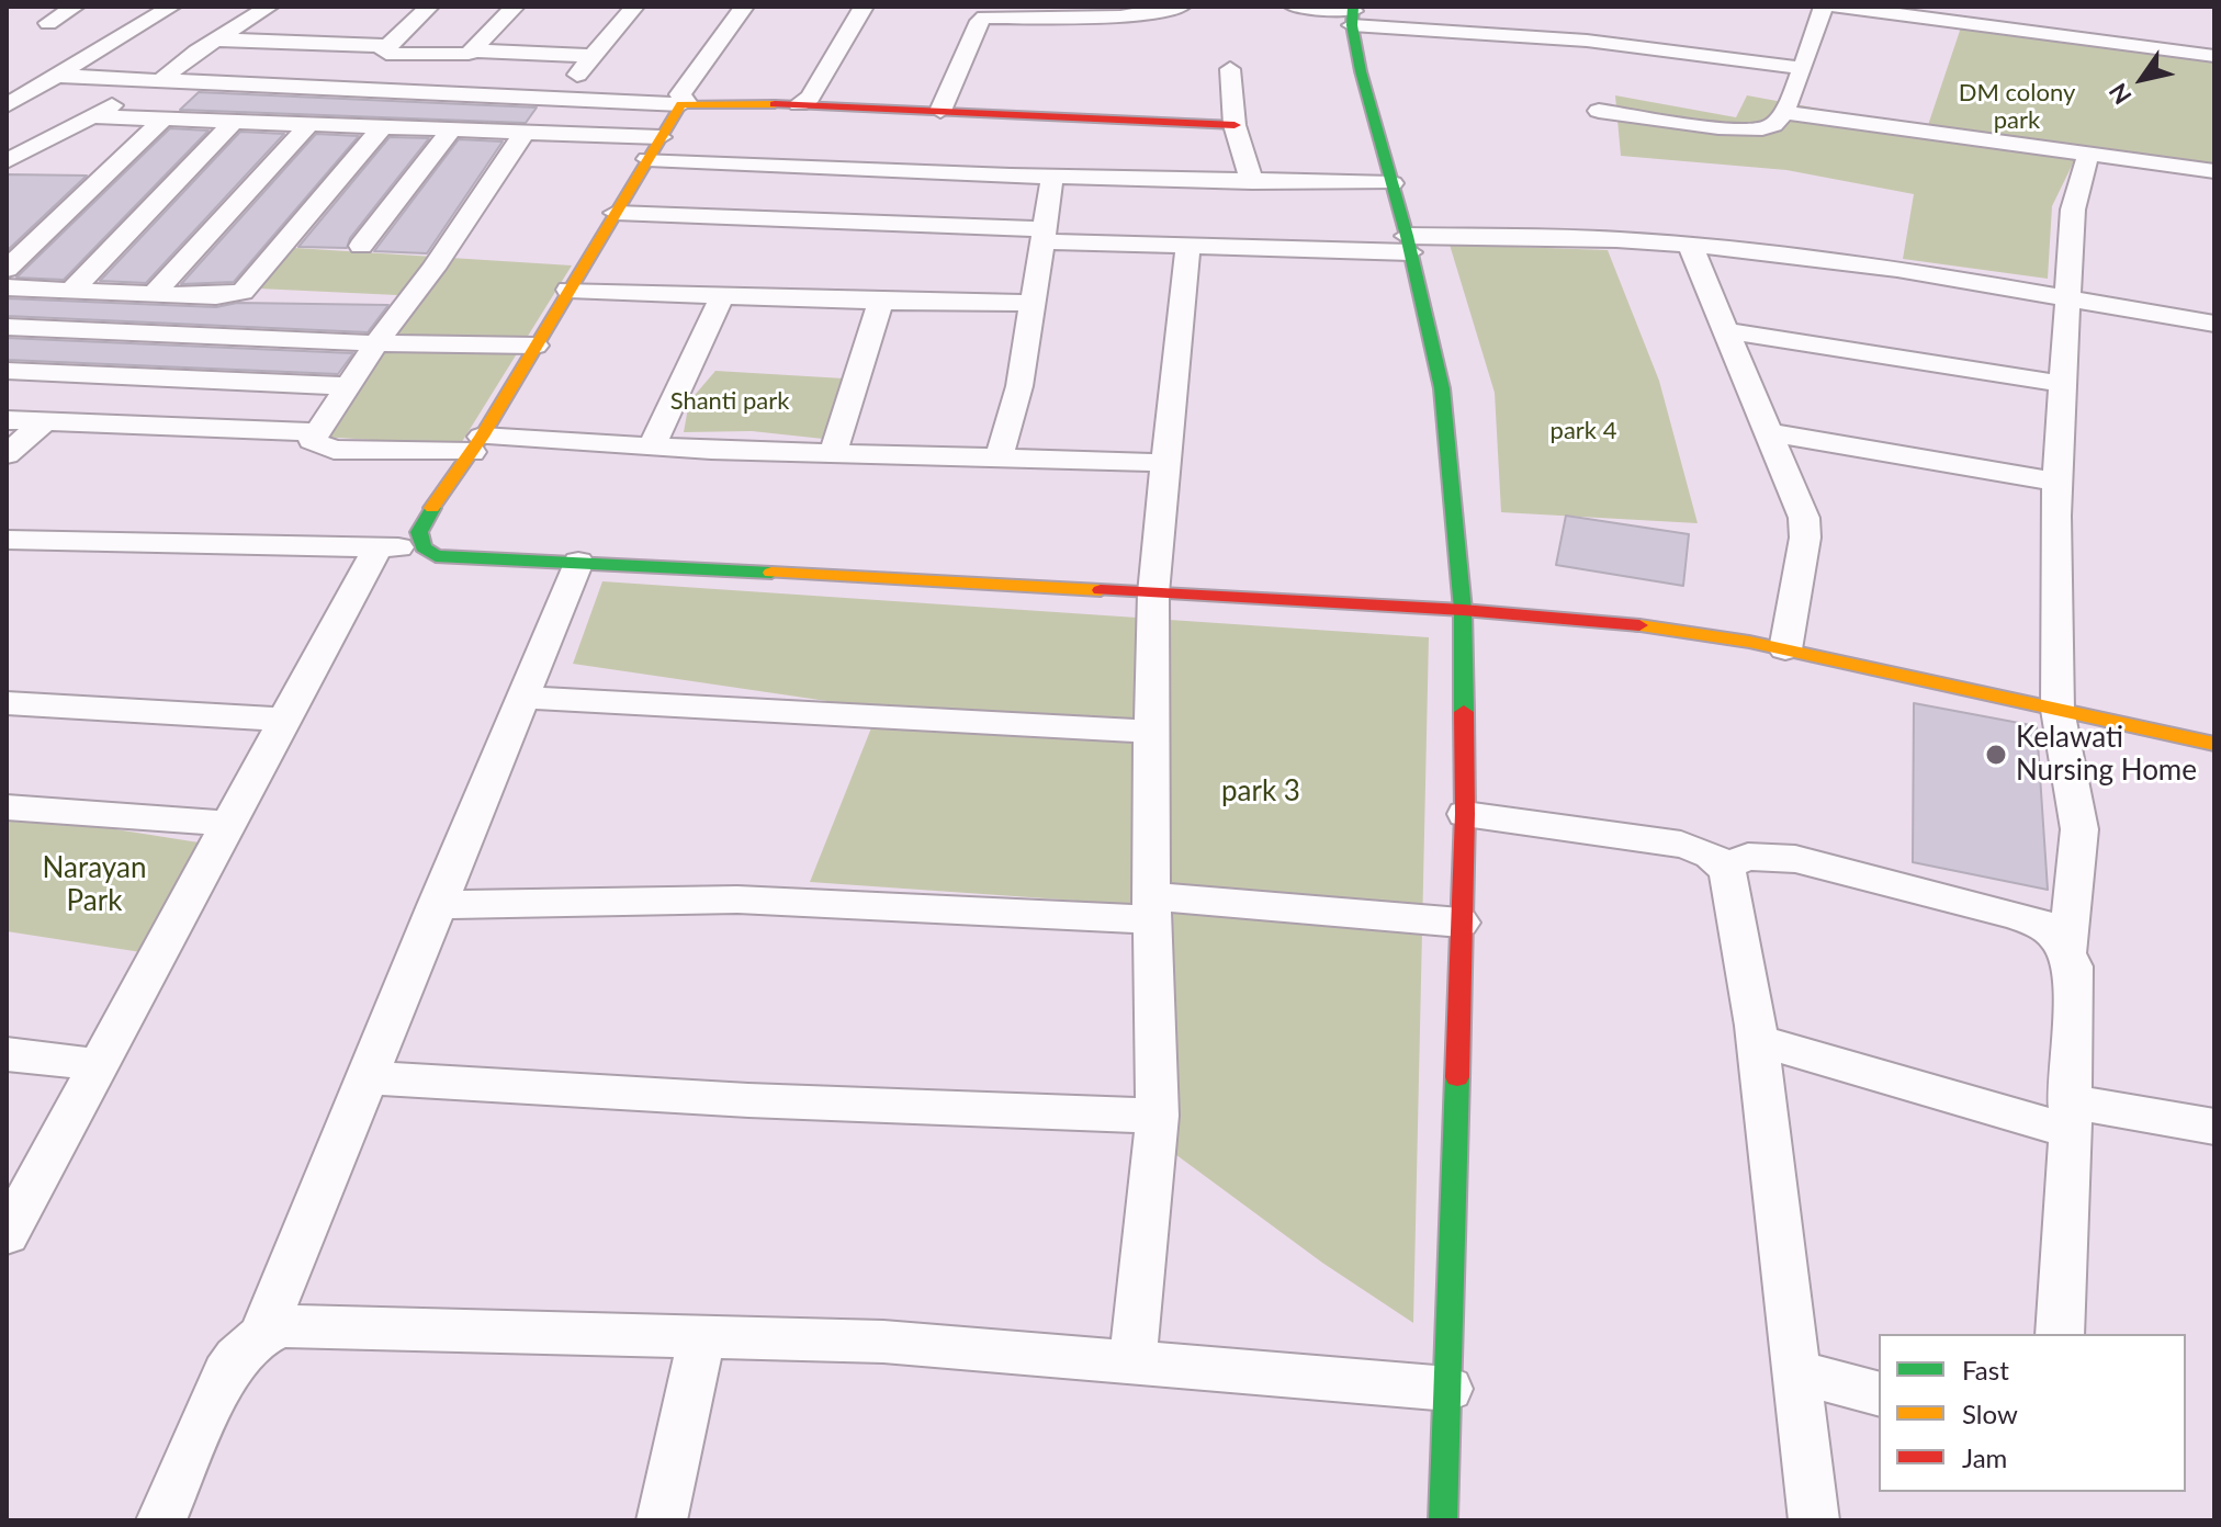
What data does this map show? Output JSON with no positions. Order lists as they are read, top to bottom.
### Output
{
  "parks": [
    "DM colony park",
    "Shanti park",
    "park 4",
    "park 3",
    "Narayan Park"
  ],
  "places": ["Kelawati Nursing Home"],
  "legend": ["Fast", "Slow", "Jam"],
  "north": "bottom left"
}
